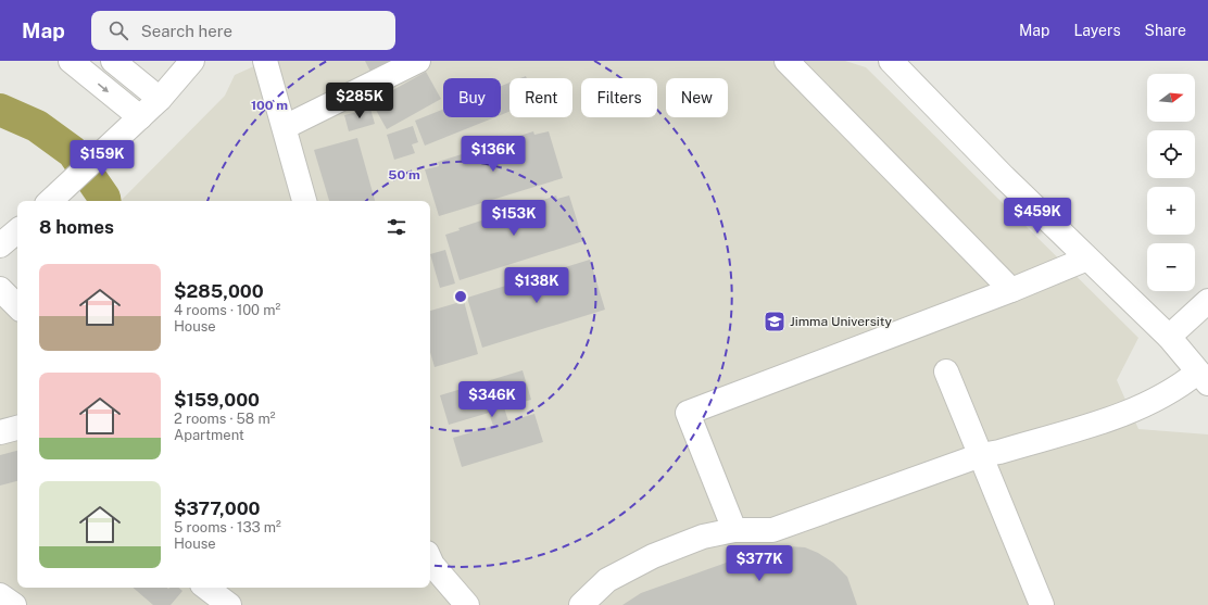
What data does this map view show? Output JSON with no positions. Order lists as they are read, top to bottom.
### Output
{
  "places": {
    "school or university": ["Jimma University"]
  },
  "north": "right",
  "page": {
    "header": "Map",
    "search": "Search here",
    "nav": ["Map", "Layers", "Share"],
    "map_buttons": ["+", "−"],
    "chip": [
      "Buy",
      "Rent",
      "Filters",
      "New"
    ],
    "price": [
      "$285K",
      "$136K",
      "$159K",
      "$459K",
      "$153K",
      "$138K",
      "$346K",
      "$377K"
    ],
    "heading": "8 homes",
    "list": [
      {
        "name": "$285,000",
        "note": "4 rooms · 100 m² · House"
      },
      {
        "name": "$159,000",
        "note": "2 rooms · 58 m² · Apartment"
      },
      {
        "name": "$377,000",
        "note": "5 rooms · 133 m² · House"
      }
    ]
  },
  "rings": ["100 m", "50 m"]
}
